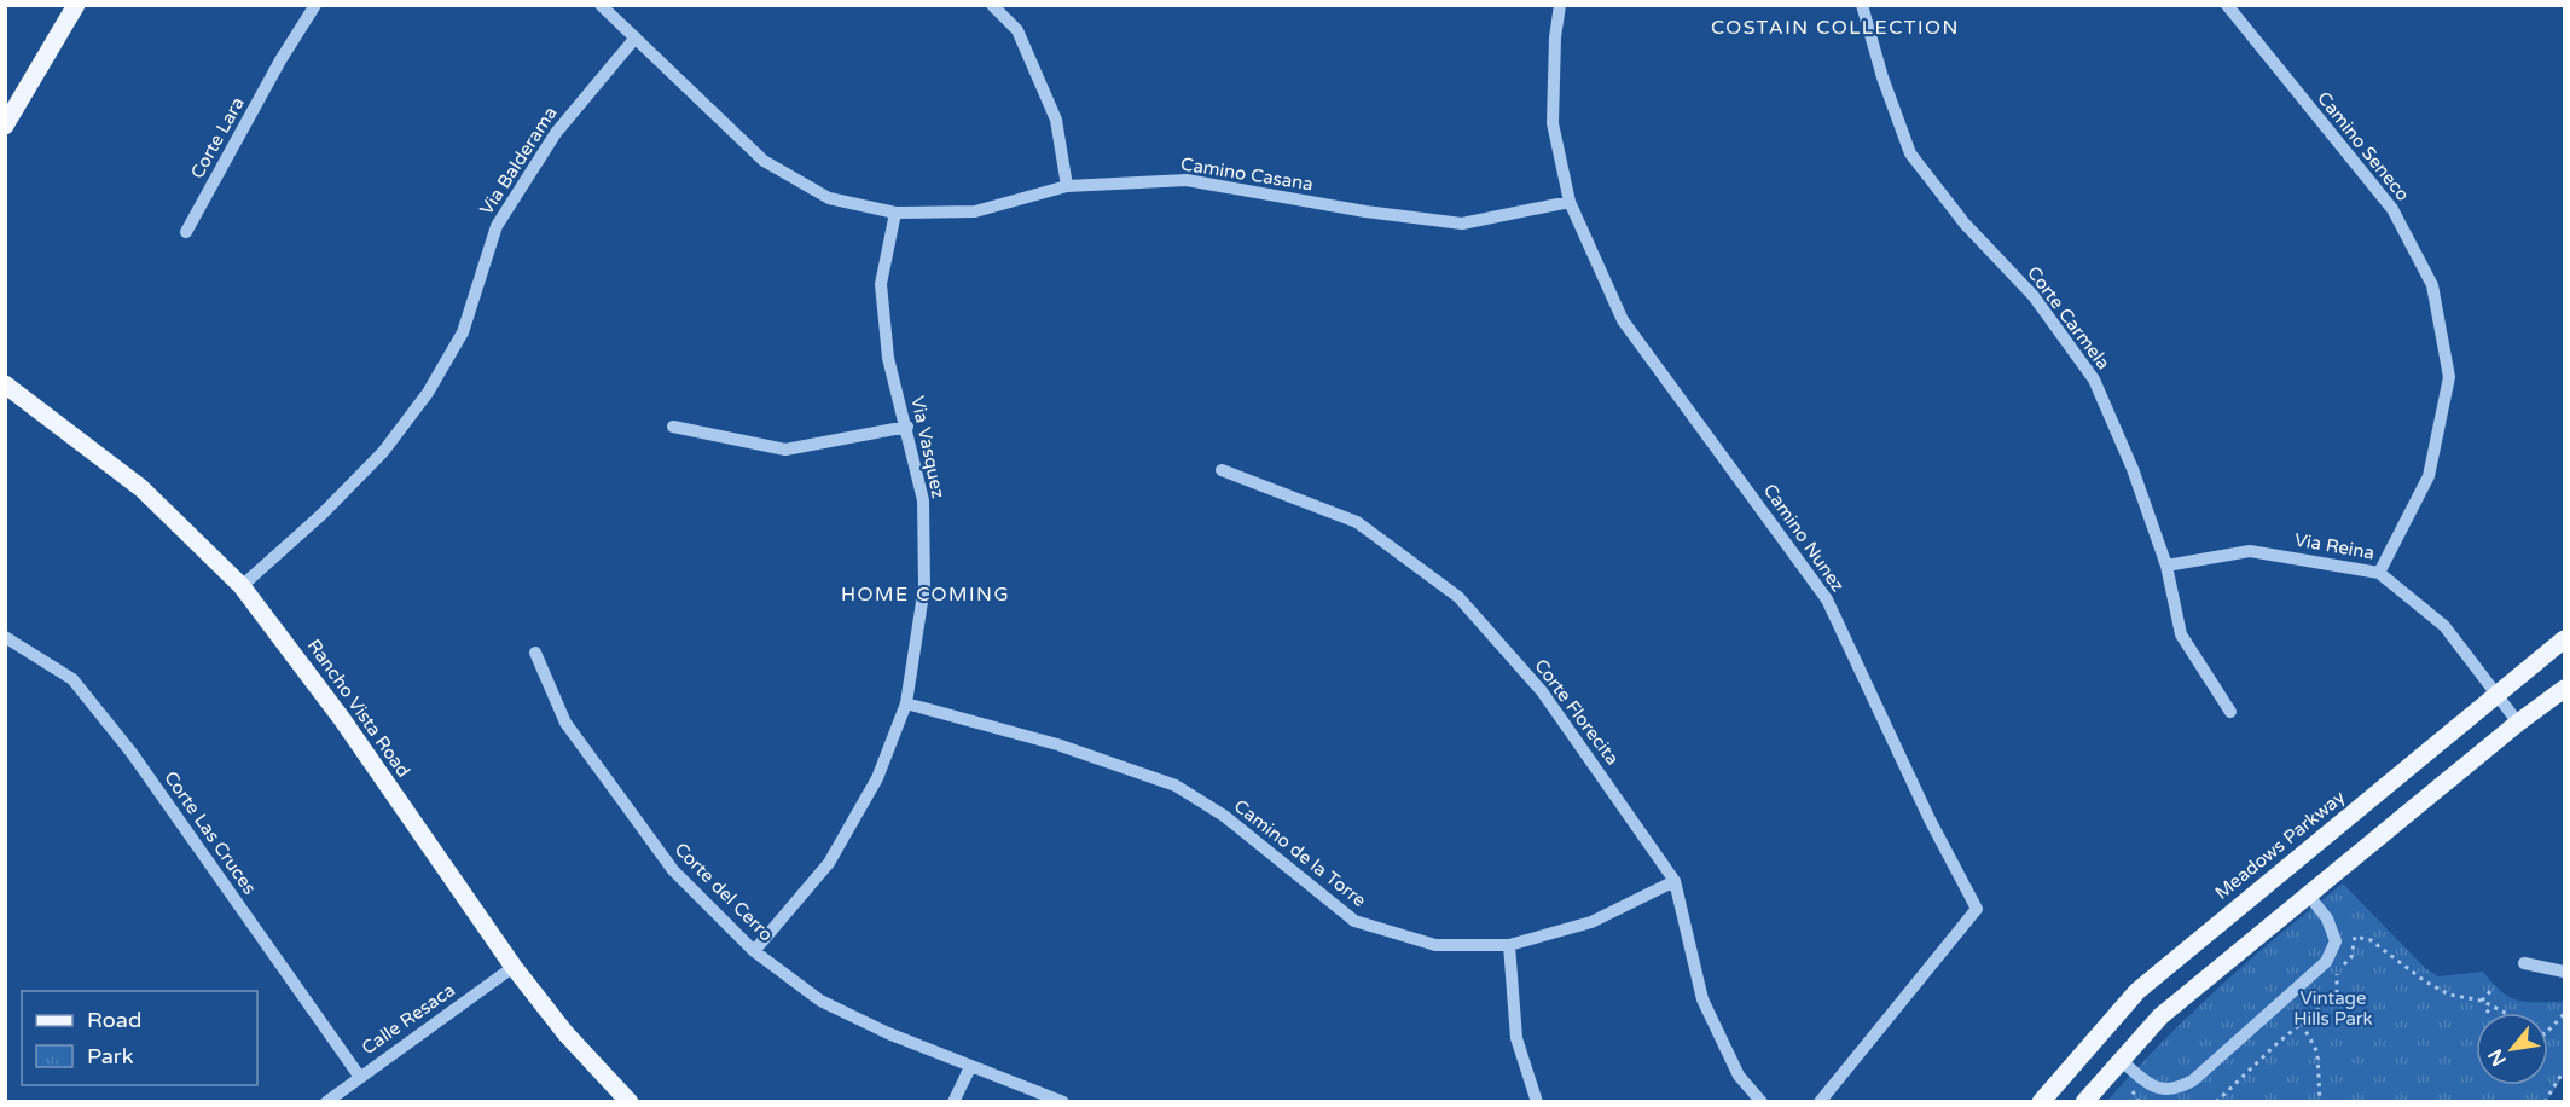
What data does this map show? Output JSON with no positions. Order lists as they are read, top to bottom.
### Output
{
  "streets": {
    "main road": ["Rancho Vista Road", "Meadows Parkway"],
    "street": [
      "Corte Lara",
      "Camino Seneco",
      "Via Balderama",
      "Camino Casana",
      "Corte Carmela",
      "Via Vasquez",
      "Camino Nunez",
      "Via Reina",
      "Corte Florecita",
      "Corte Las Cruces",
      "Camino de la Torre",
      "Corte del Cerro",
      "Calle Resaca"
    ]
  },
  "crossings": [
    ["Camino Seneco", "Via Reina"],
    ["Via Balderama", "Camino Casana"],
    ["Via Balderama", "Rancho Vista Road"],
    ["Camino Casana", "Via Vasquez"],
    ["Camino Casana", "Camino Nunez"],
    ["Corte Carmela", "Via Reina"],
    ["Via Vasquez", "Camino de la Torre"],
    ["Via Vasquez", "Corte del Cerro"],
    ["Via Reina", "Meadows Parkway"],
    ["Rancho Vista Road", "Calle Resaca"],
    ["Corte Florecita", "Camino de la Torre"],
    ["Corte Las Cruces", "Calle Resaca"]
  ],
  "districts": ["COSTAIN COLLECTION", "HOME COMING"],
  "parks": ["Vintage Hills Park"],
  "legend": ["Road", "Park"],
  "north": "bottom left"
}
